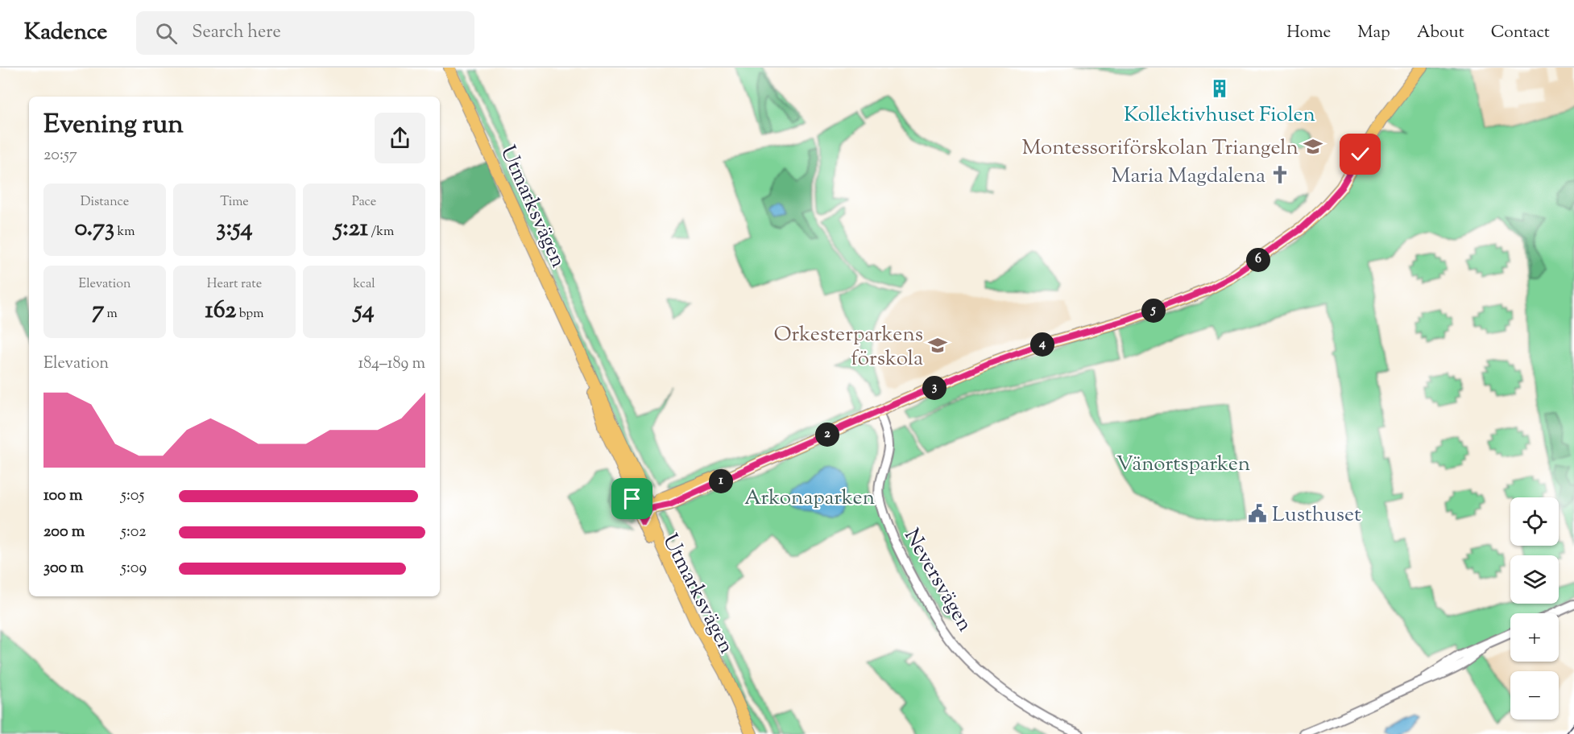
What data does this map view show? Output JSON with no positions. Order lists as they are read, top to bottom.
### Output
{
  "streets": {
    "main road": ["Utmarksvägen"],
    "street": ["Neversvägen"]
  },
  "parks": ["Vänortsparken", "Arkonaparken"],
  "places": {
    "building": ["Kollektivhuset Fiolen"],
    "school or university": ["Montessoriförskolan Triangeln", "Orkesterparkens förskola"],
    "church": ["Maria Magdalena"],
    "public building": ["Lusthuset"]
  },
  "page": {
    "header": "Kadence",
    "search": "Search here",
    "nav": [
      "Home",
      "Map",
      "About",
      "Contact"
    ],
    "heading": ["Evening run", "20:57"],
    "stats": [
      ["Distance", "0.73 km"],
      ["Time", "3:54"],
      ["Pace", "5:21 /km"],
      ["Elevation", "7 m"],
      ["Heart rate", "162 bpm"],
      ["kcal", "54"]
    ],
    "pins": [
      "6",
      "5",
      "4",
      "3",
      "2",
      "1"
    ],
    "chart": ["Elevation", "184–189 m"],
    "list": [
      {
        "name": "100 m",
        "note": "5:05"
      },
      {
        "name": "200 m",
        "note": "5:02"
      },
      {
        "name": "300 m",
        "note": "5:09"
      }
    ],
    "map_buttons": ["+", "−"]
  }
}
